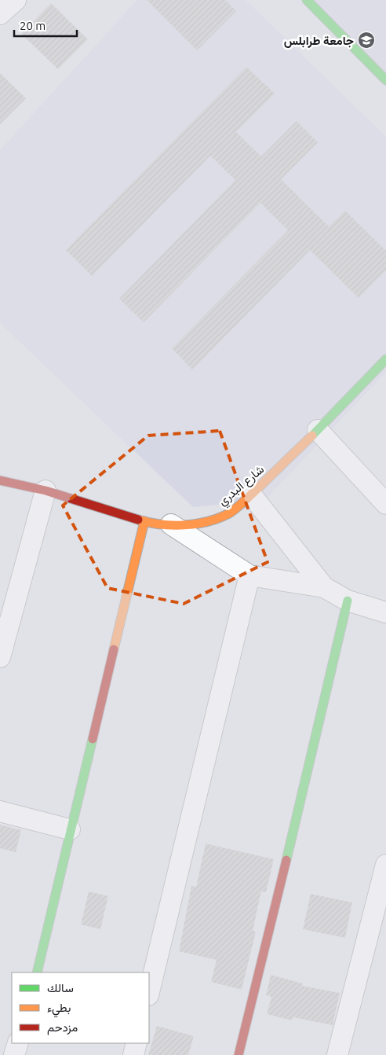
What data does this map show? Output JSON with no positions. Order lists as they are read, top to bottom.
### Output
{
  "streets": {
    "street": ["شارع البدري"]
  },
  "places": {
    "school or university": ["جامعة طرابلس"]
  },
  "legend": ["سالك", "بطيء", "مزدحم"],
  "scale_bar": "20 m"
}
